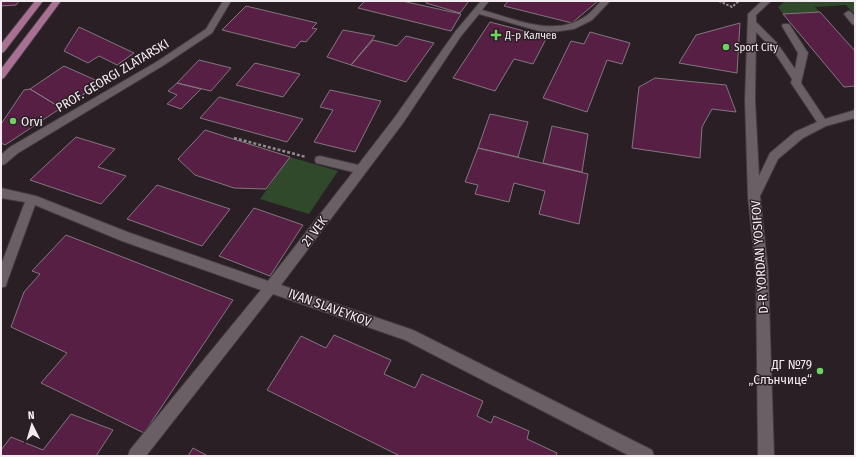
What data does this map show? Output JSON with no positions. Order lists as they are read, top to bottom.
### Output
{
  "streets": {
    "street": [
      "PROF. GEORGI ZLATARSKI",
      "21 VEK",
      "D-R YORDAN YOSIFOV",
      "IVAN SLAVEYKOV"
    ]
  },
  "crossings": [
    ["21 VEK", "IVAN SLAVEYKOV"]
  ],
  "places": {
    "health": ["Д-р Калчев"],
    "other": ["Sport City", "Orvi", "ДГ №79 „Слънчице“"]
  },
  "north": "top"
}
